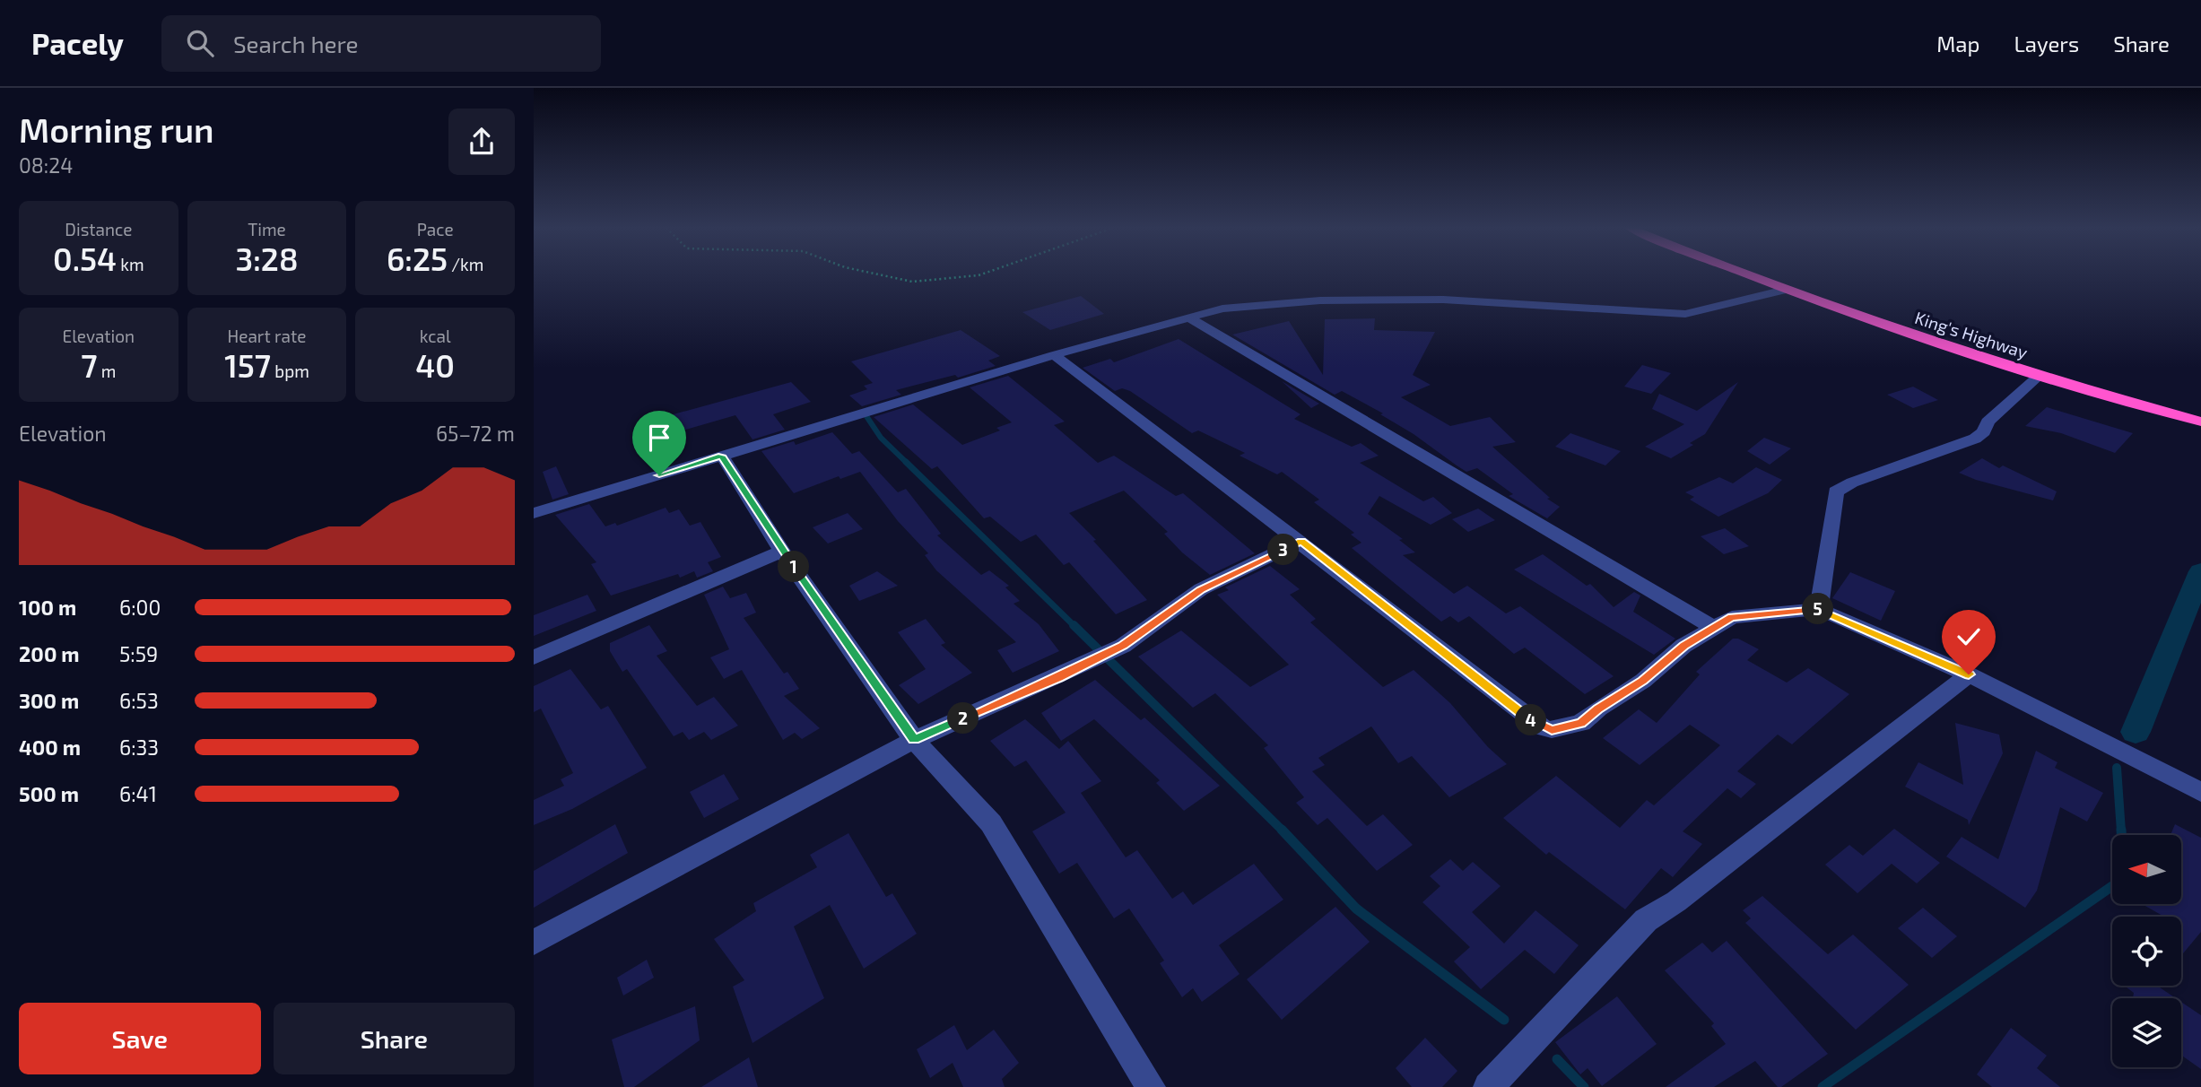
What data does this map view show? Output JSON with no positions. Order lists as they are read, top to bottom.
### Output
{
  "streets": {
    "highway": ["King's Highway"]
  },
  "north": "left",
  "page": {
    "header": "Pacely",
    "search": "Search here",
    "nav": ["Map", "Layers", "Share"],
    "heading": ["Morning run", "08:24"],
    "stats": [
      ["Distance", "0.54 km"],
      ["Time", "3:28"],
      ["Pace", "6:25 /km"],
      ["Elevation", "7 m"],
      ["Heart rate", "157 bpm"],
      ["kcal", "40"]
    ],
    "chart": ["Elevation", "65–72 m"],
    "pins": [
      "3",
      "1",
      "5",
      "2",
      "4"
    ],
    "list": [
      {
        "name": "100 m",
        "note": "6:00"
      },
      {
        "name": "200 m",
        "note": "5:59"
      },
      {
        "name": "300 m",
        "note": "6:53"
      },
      {
        "name": "400 m",
        "note": "6:33"
      },
      {
        "name": "500 m",
        "note": "6:41"
      }
    ],
    "buttons": ["Save", "Share"]
  }
}
